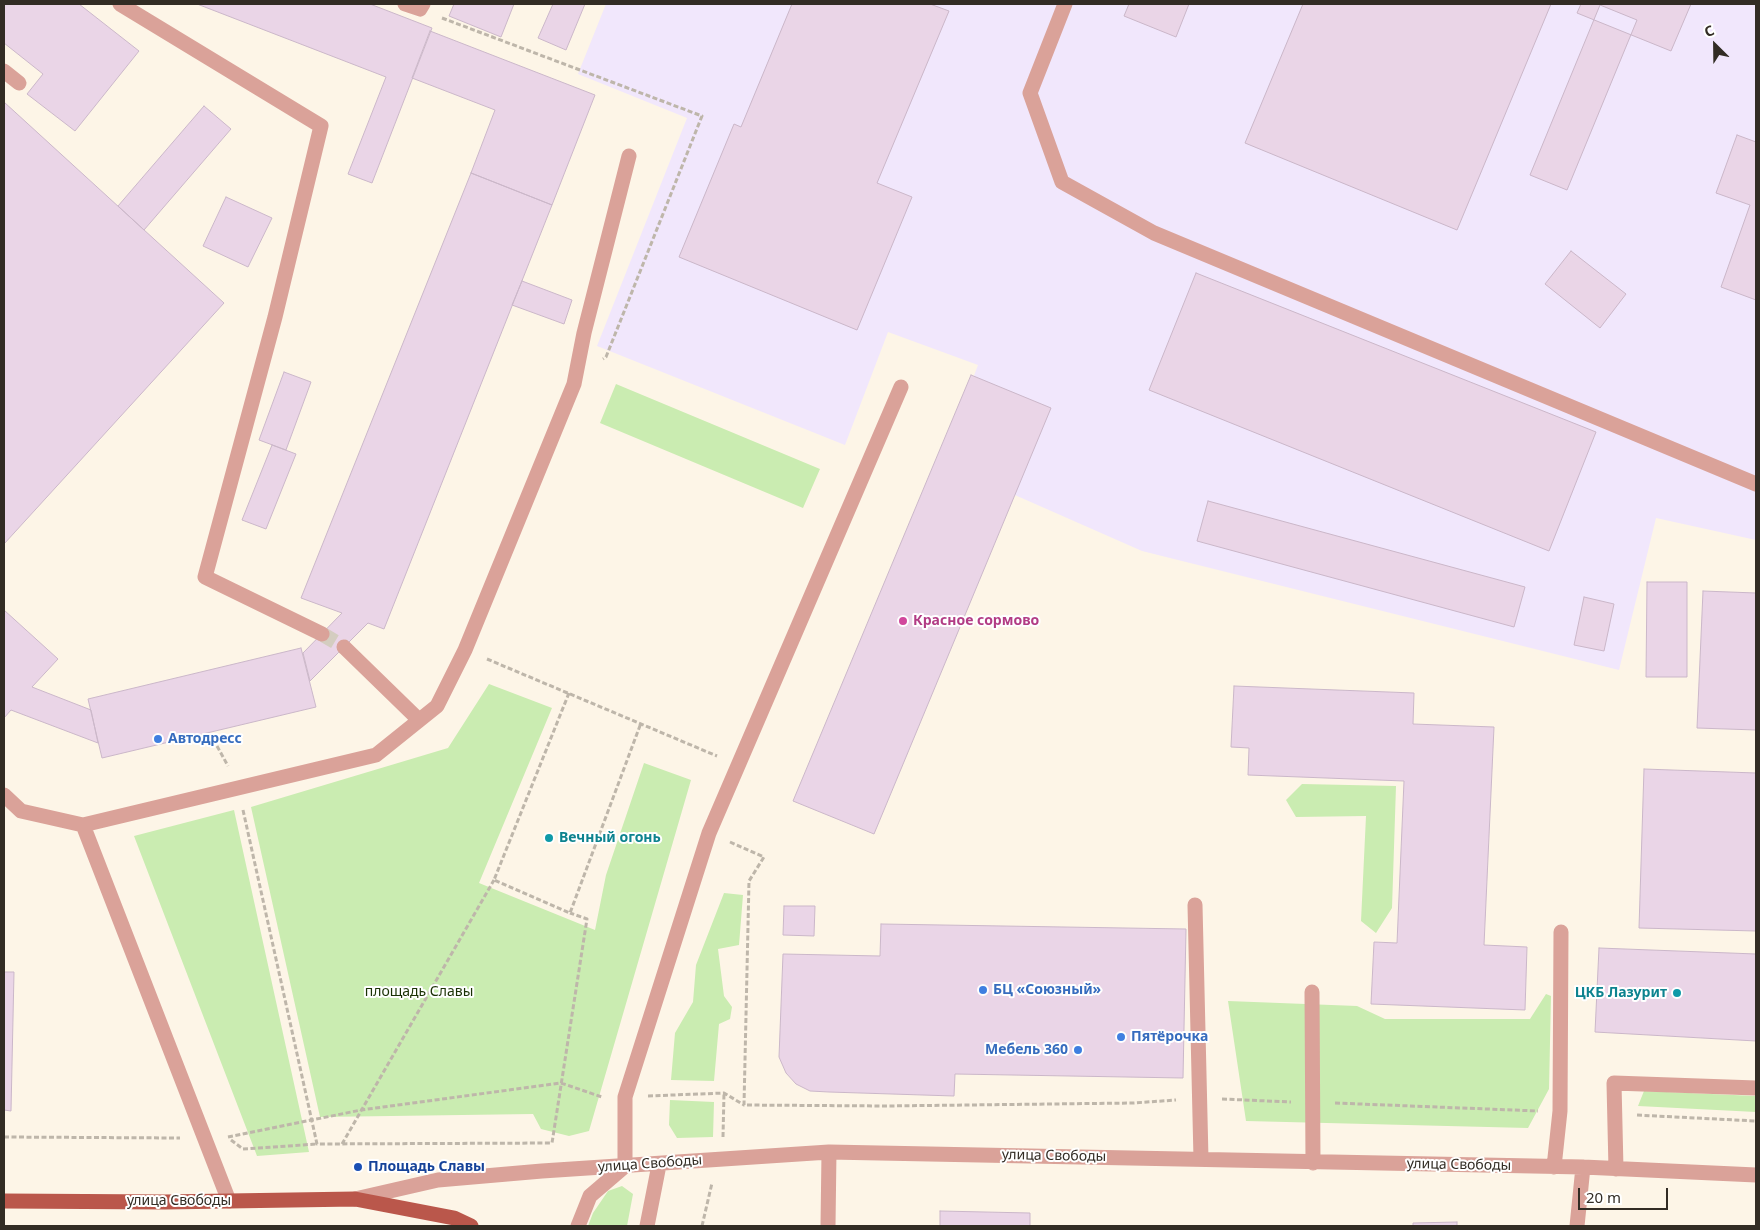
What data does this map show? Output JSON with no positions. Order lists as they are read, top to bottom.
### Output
{
  "streets": {
    "main road": ["улица Свободы"]
  },
  "parks": ["площадь Славы"],
  "places": [
    "Красное сормово",
    "Автодресс",
    "Вечный огонь",
    "БЦ «Союзный»",
    "ЦКБ Лазурит",
    "Пятёрочка",
    "Мебель 360",
    "Площадь Славы"
  ],
  "scale_bar": "20 m",
  "north": "top left"
}
